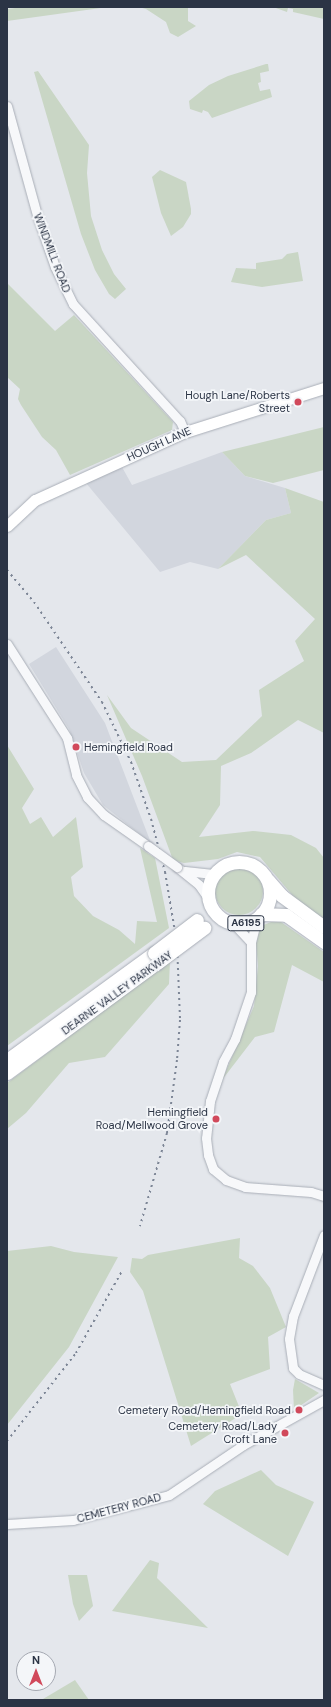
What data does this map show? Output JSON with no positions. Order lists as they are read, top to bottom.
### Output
{
  "streets": {
    "highway": ["A6195", "DEARNE VALLEY PARKWAY"],
    "main road": ["HOUGH LANE"],
    "street": ["WINDMILL ROAD", "CEMETERY ROAD"]
  },
  "crossings": [
    ["WINDMILL ROAD", "HOUGH LANE"],
    ["A6195", "DEARNE VALLEY PARKWAY"]
  ],
  "places": [
    "Hough Lane/Roberts Street",
    "Hemingfield Road",
    "Hemingfield Road/Mellwood Grove",
    "Cemetery Road/Hemingfield Road",
    "Cemetery Road/Lady Croft Lane"
  ],
  "north": "top"
}
